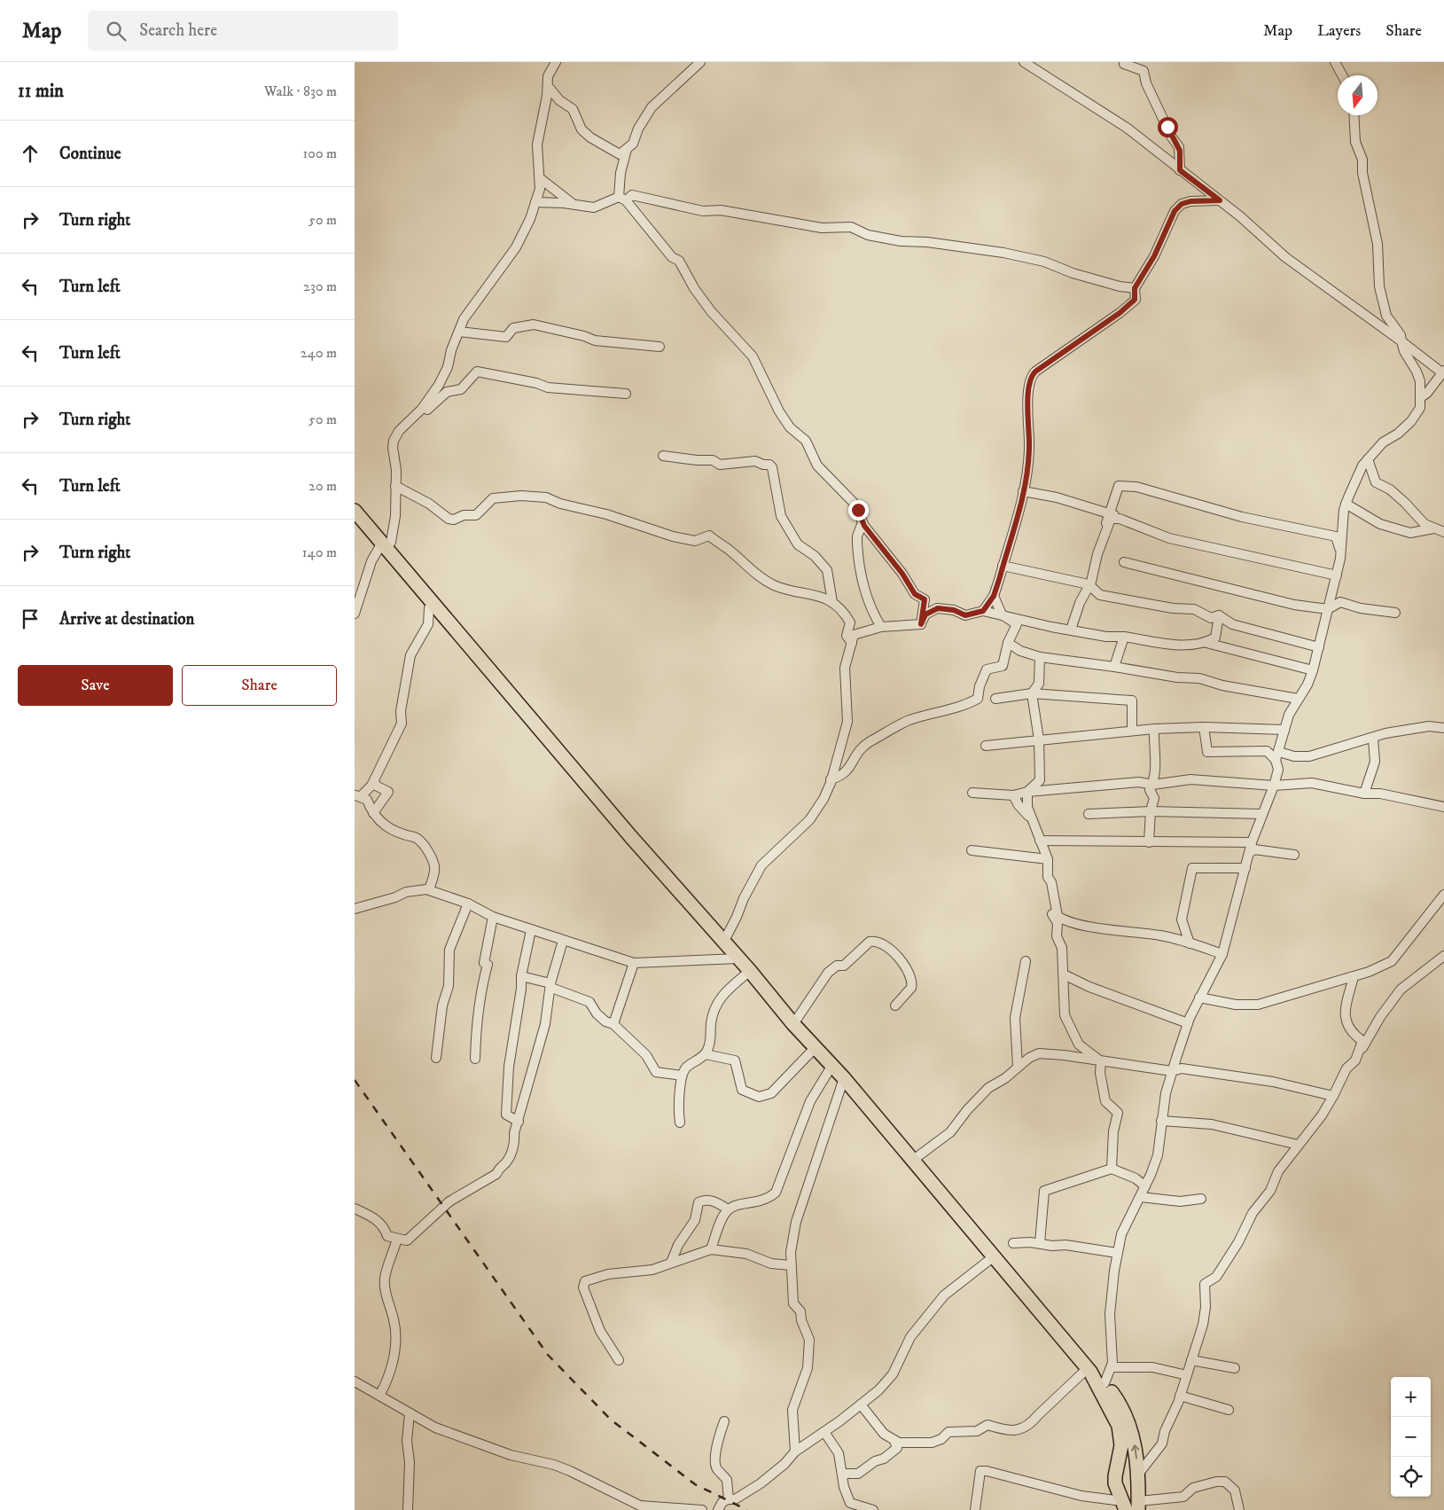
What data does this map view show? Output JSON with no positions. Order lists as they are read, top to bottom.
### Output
{
  "north": "bottom",
  "page": {
    "header": "Map",
    "search": "Search here",
    "nav": ["Map", "Layers", "Share"],
    "heading": ["11 min", "Walk · 830 m"],
    "list": [
      ["Continue", "100 m"],
      ["Turn right", "50 m"],
      ["Turn left", "230 m"],
      ["Turn left", "240 m"],
      ["Turn right", "50 m"],
      ["Turn left", "20 m"],
      ["Turn right", "140 m"],
      "Arrive at destination"
    ],
    "buttons": ["Save", "Share"],
    "map_buttons": ["+", "−"]
  }
}
